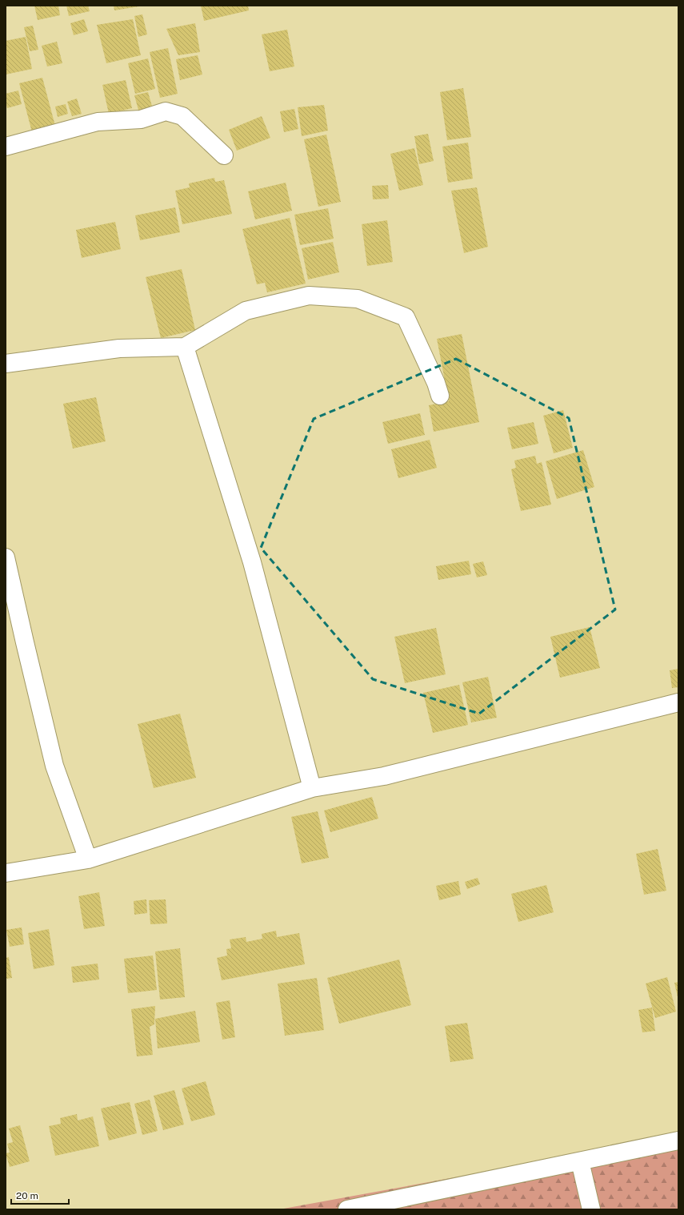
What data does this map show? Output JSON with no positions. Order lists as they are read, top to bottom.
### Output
{
  "scale_bar": "20 m"
}
